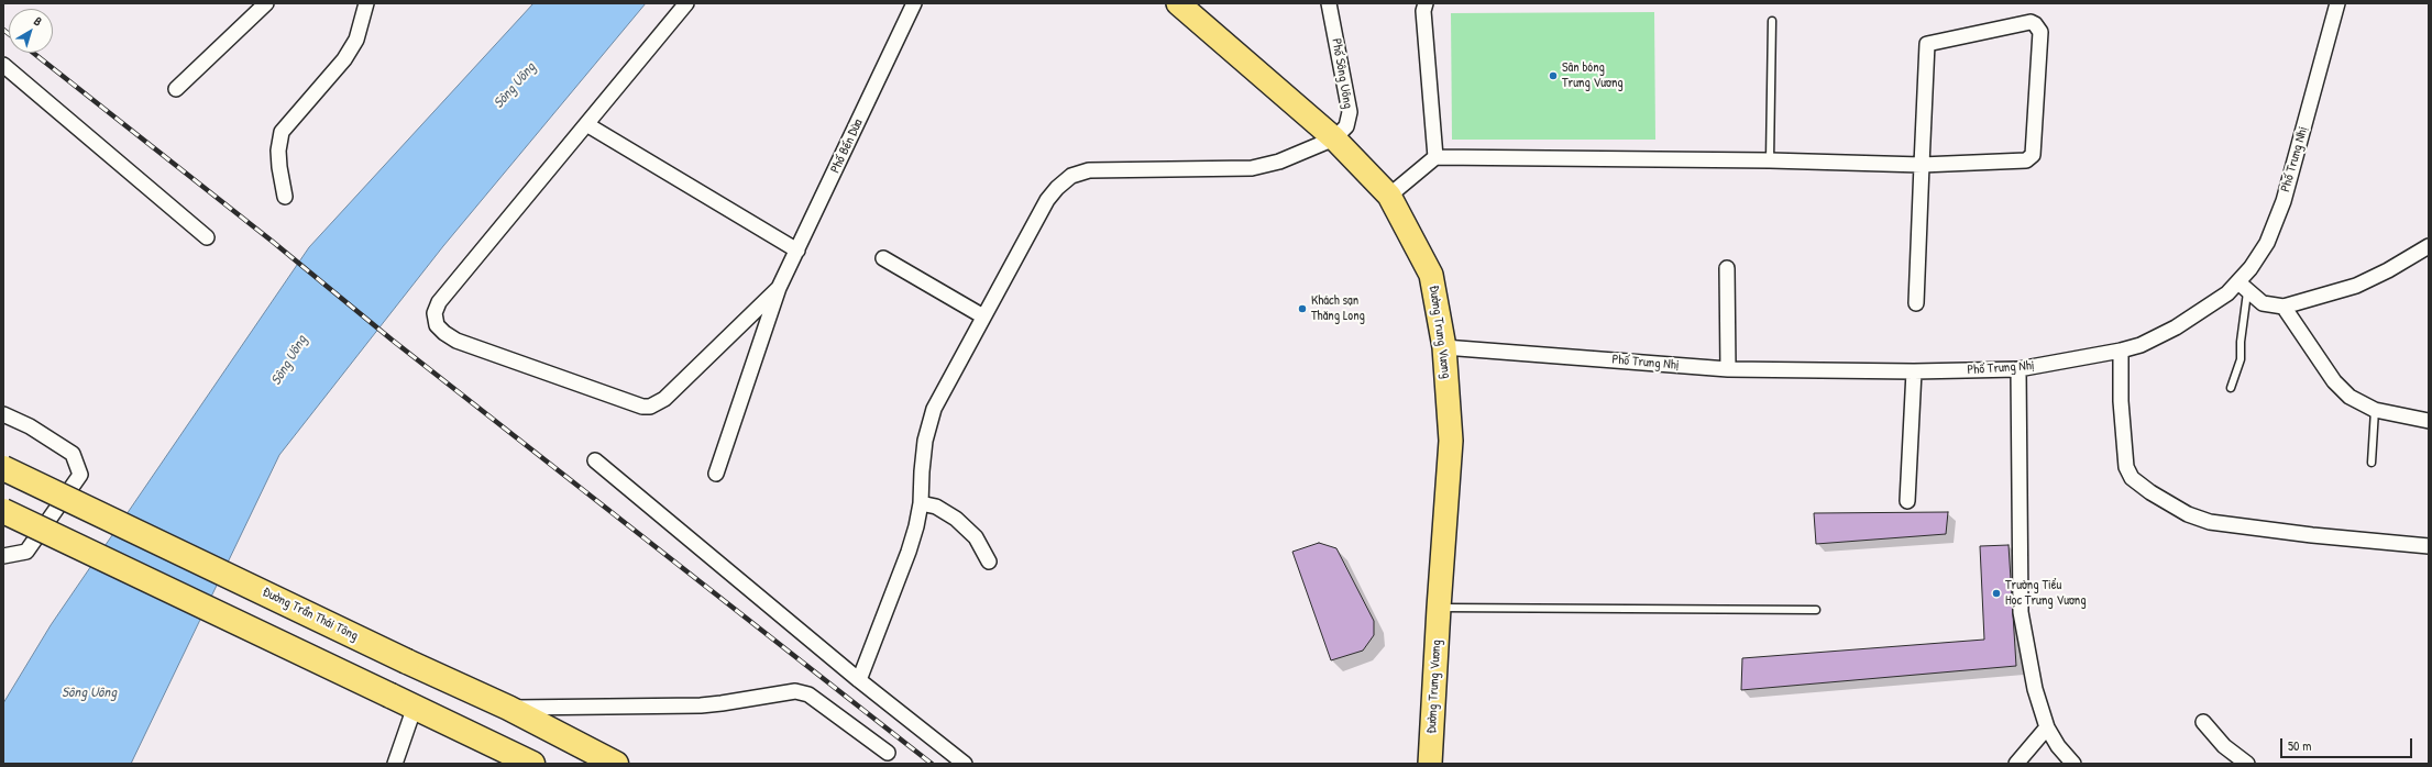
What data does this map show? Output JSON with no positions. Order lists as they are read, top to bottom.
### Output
{
  "streets": {
    "highway": ["Đường Trần Thái Tông"],
    "main road": ["Đường Trưng Vương"],
    "street": ["Phố Sông Uông", "Phố Bến Dừa", "Phố Trưng Nhị"]
  },
  "crossings": [
    ["Phố Sông Uông", "Đường Trưng Vương"],
    ["Phố Trưng Nhị", "Đường Trưng Vương"]
  ],
  "water": ["Sông Uông"],
  "places": ["Sân bóng Trưng Vương", "Khách sạn Thăng Long", "Trường Tiểu Học Trưng Vương"],
  "scale_bar": "50 m",
  "north": "top right"
}
